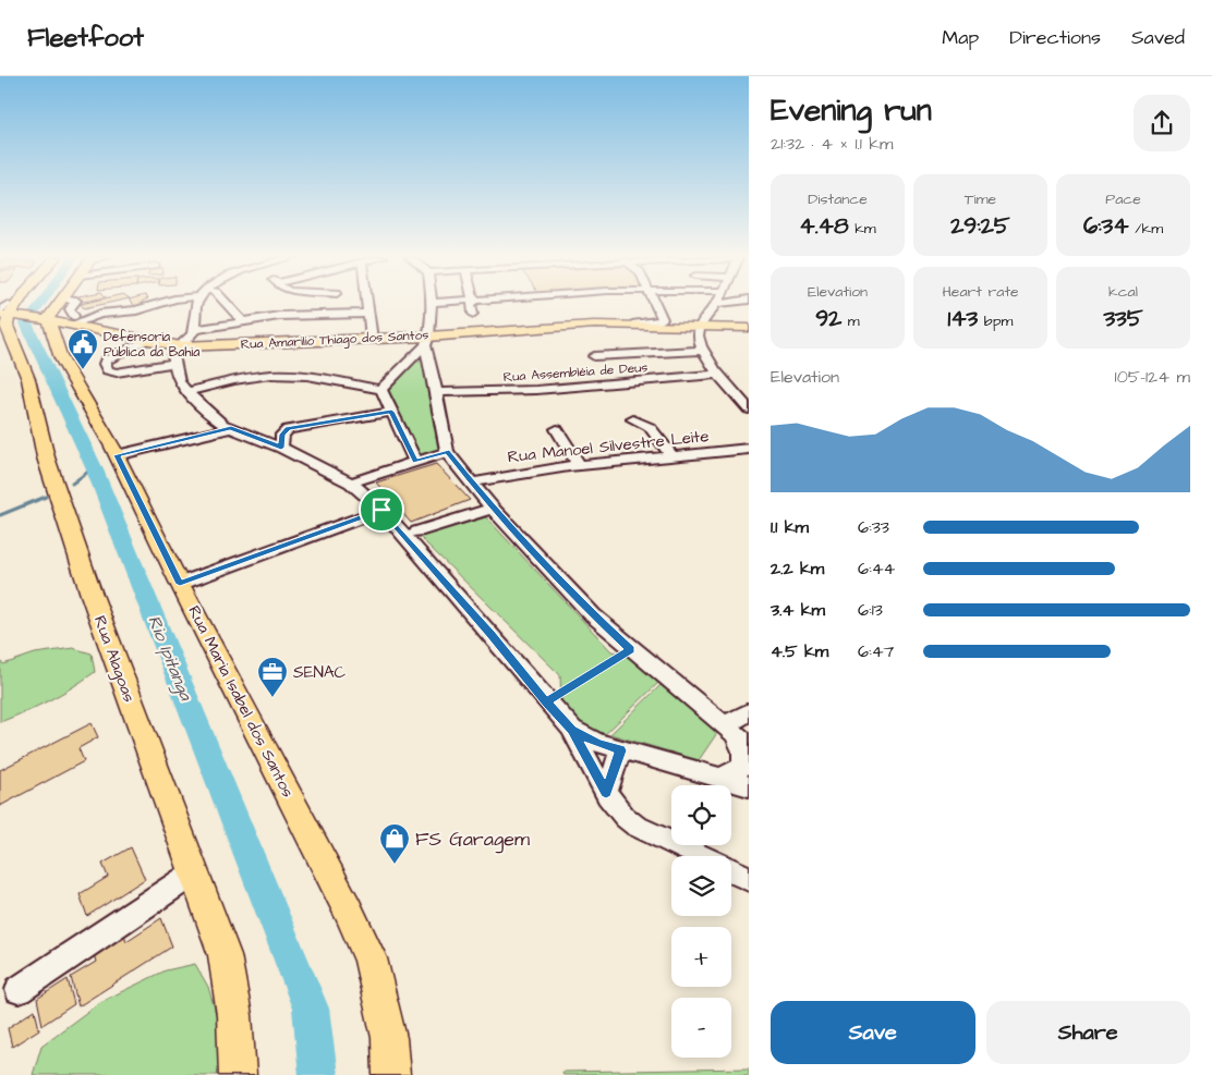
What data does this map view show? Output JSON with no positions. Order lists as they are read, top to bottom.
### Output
{
  "streets": {
    "main road": ["Rua Amarilio Thiago dos Santos", "Rua Alagoas", "Rua Maria Isabel dos Santos"],
    "street": ["Rua Assembléia de Deus", "Rua Manoel Silvestre Leite"]
  },
  "crossings": [
    ["Rua Amarilio Thiago dos Santos", "Rua Alagoas"],
    ["Rua Amarilio Thiago dos Santos", "Rua Maria Isabel dos Santos"]
  ],
  "water": ["Rio Ipitanga"],
  "places": {
    "public building": ["Defensoria Pública da Bahia"],
    "office": ["SENAC"],
    "shop": ["FS Garagem"]
  },
  "page": {
    "header": "Fleetfoot",
    "nav": ["Map", "Directions", "Saved"],
    "heading": ["Evening run", "21:32 · 4 × 1.1 km"],
    "stats": [
      ["Distance", "4.48 km"],
      ["Time", "29:25"],
      ["Pace", "6:34 /km"],
      ["Elevation", "92 m"],
      ["Heart rate", "143 bpm"],
      ["kcal", "335"]
    ],
    "chart": ["Elevation", "105–124 m"],
    "list": [
      {
        "name": "1.1 km",
        "note": "6:33"
      },
      {
        "name": "2.2 km",
        "note": "6:44"
      },
      {
        "name": "3.4 km",
        "note": "6:13"
      },
      {
        "name": "4.5 km",
        "note": "6:47"
      }
    ],
    "map_buttons": ["+", "−"],
    "buttons": ["Save", "Share"]
  }
}
